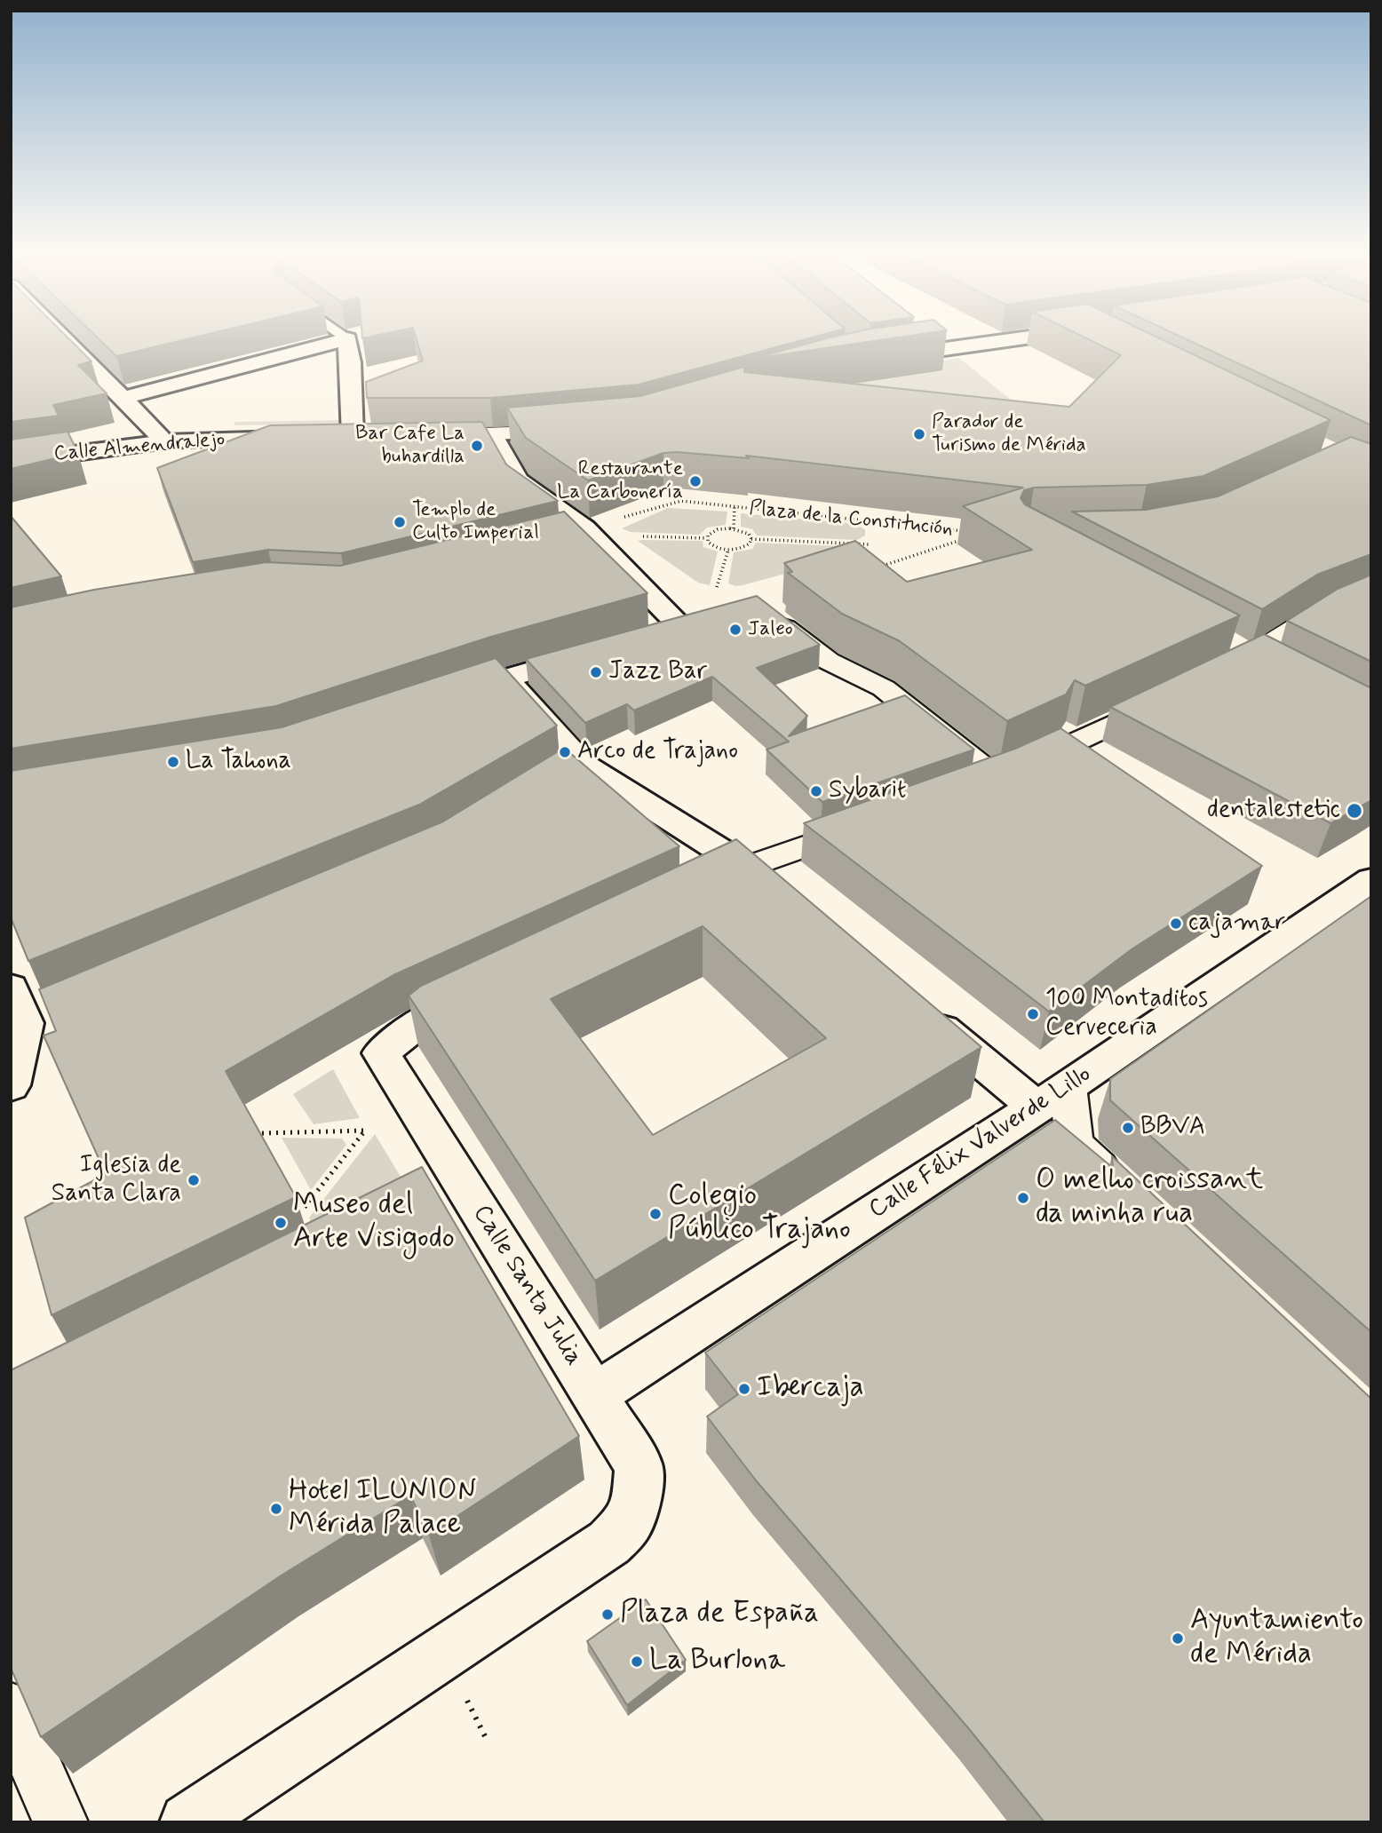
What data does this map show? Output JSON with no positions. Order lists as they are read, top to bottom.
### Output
{
  "streets": {
    "street": ["Calle Almendralejo", "Calle Félix Valverde Lillo", "Calle Santa Julia"],
    "path": ["Plaza de la Constitución"]
  },
  "crossings": [
    ["Calle Félix Valverde Lillo", "Calle Santa Julia"]
  ],
  "places": [
    "Parador de Turismo de Mérida",
    "Bar Cafe La buhardilla",
    "Restaurante La Carbonería",
    "Templo de Culto Imperial",
    "Jaleo",
    "Jazz Bar",
    "Arco de Trajano",
    "La Tahona",
    "Sybarit",
    "dentalestetic",
    "cajamar",
    "100 Montaditos Cerveceria",
    "BBVA",
    "Iglesia de Santa Clara",
    "O melho croissant da minha rua",
    "Colegio Público Trajano",
    "Museo del Arte Visigodo",
    "Ibercaja",
    "Hotel ILUNION Mérida Palace",
    "Plaza de España",
    "Ayuntamiento de Mérida",
    "La Burlona"
  ]
}
